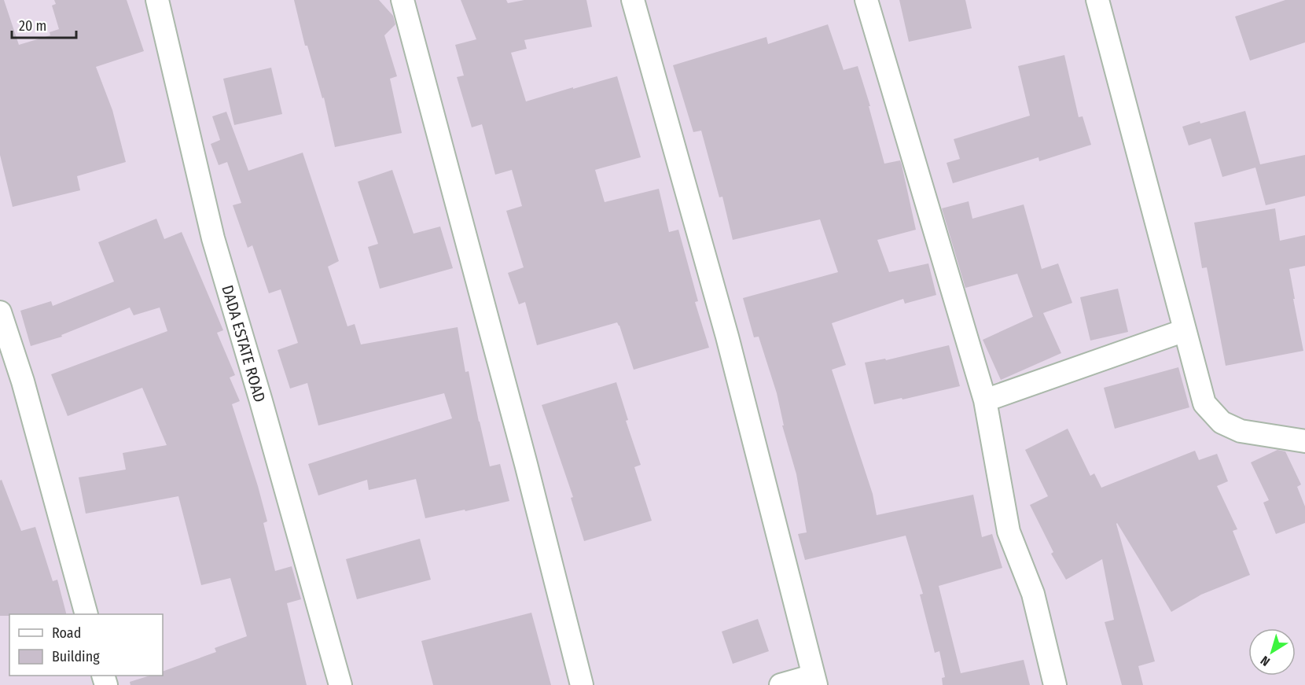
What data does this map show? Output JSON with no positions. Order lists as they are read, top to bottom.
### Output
{
  "streets": {
    "street": ["DADA ESTATE ROAD"]
  },
  "legend": ["Road", "Building"],
  "scale_bar": "20 m",
  "north": "bottom left"
}
